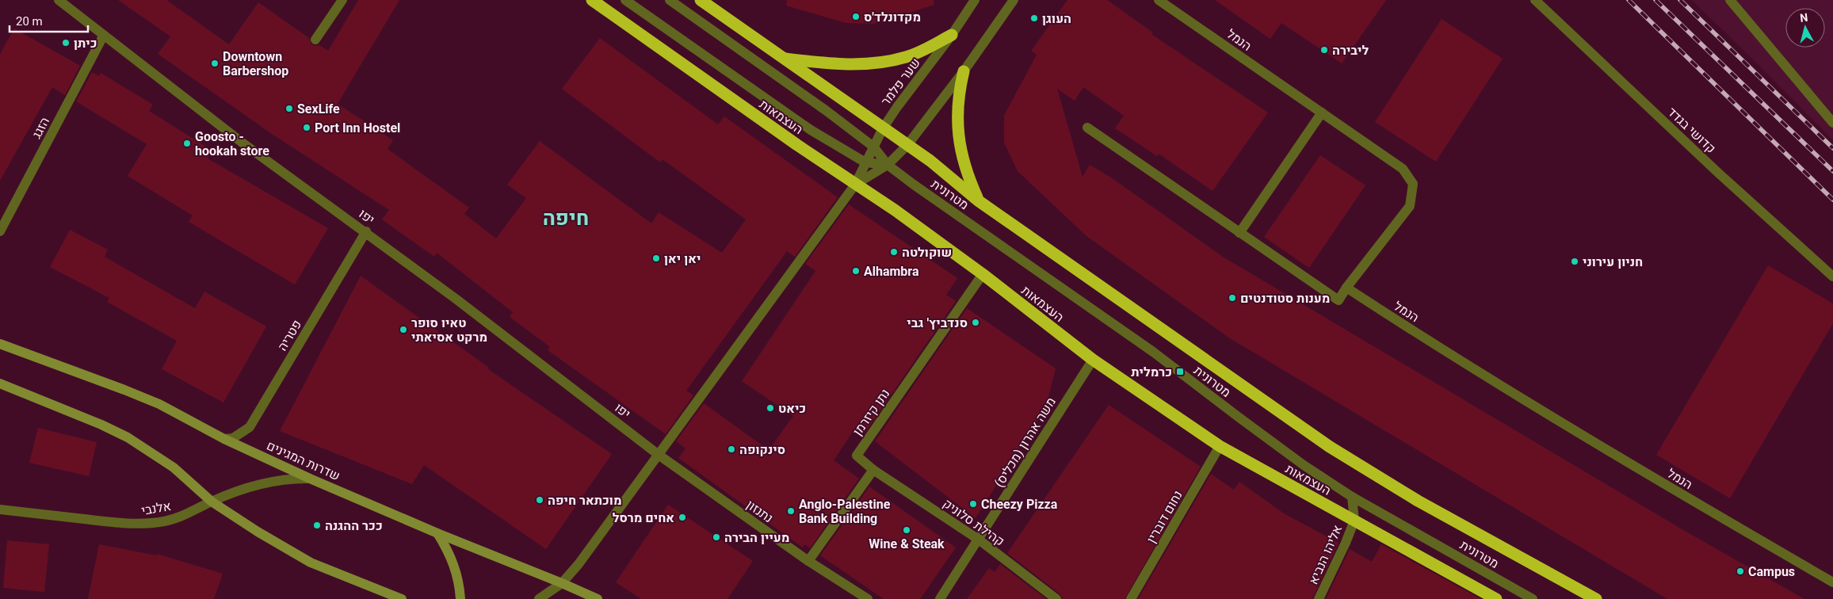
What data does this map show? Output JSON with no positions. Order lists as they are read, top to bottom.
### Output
{
  "streets": {
    "highway": ["העצמאות"],
    "street": [
      "הנמל",
      "שער פלמר",
      "הזגג",
      "קדושי בגדד",
      "מטרונית",
      "יפו",
      "פטריה",
      "נתן קיזרמן",
      "משה אהרון (מכליס)",
      "שדרות המגינים",
      "אלנבי",
      "נתנזון",
      "נחום דוברין",
      "קהילת סלוניק",
      "אליהו הנביא"
    ]
  },
  "crossings": [
    ["שער פלמר", "העצמאות"],
    ["שער פלמר", "מטרונית"],
    ["העצמאות", "נתן קיזרמן"],
    ["העצמאות", "משה אהרון (מכליס)"],
    ["העצמאות", "נחום דוברין"],
    ["העצמאות", "אליהו הנביא"],
    ["הזגג", "יפו"],
    ["מטרונית", "אליהו הנביא"],
    ["יפו", "פטריה"],
    ["יפו", "נתנזון"],
    ["פטריה", "שדרות המגינים"],
    ["נתן קיזרמן", "קהילת סלוניק"],
    ["משה אהרון (מכליס)", "קהילת סלוניק"],
    ["שדרות המגינים", "אלנבי"]
  ],
  "districts": ["חיפה"],
  "places": {
    "other": [
      "מקדונלד'ס",
      "העוגן",
      "כיתן",
      "ליבירה",
      "Downtown Barbershop",
      "SexLife",
      "Port Inn Hostel",
      "Goosto - hookah store",
      "שוקולטה",
      "יאן יאן",
      "חניון עירוני",
      "Alhambra",
      "מענות סטודנטים",
      "סנדביץ' גבי",
      "טאיו סופר מרקט אסיאתי",
      "כיאט",
      "סינקופה",
      "מוכתאר חיפה",
      "Cheezy Pizza",
      "Anglo-Palestine Bank Building",
      "אחים מרסל",
      "ככר ההגנה",
      "Wine & Steak",
      "מעיין הבירה",
      "Campus"
    ],
    "transit": ["כרמלית"]
  },
  "scale_bar": "20 m",
  "north": "top"
}
